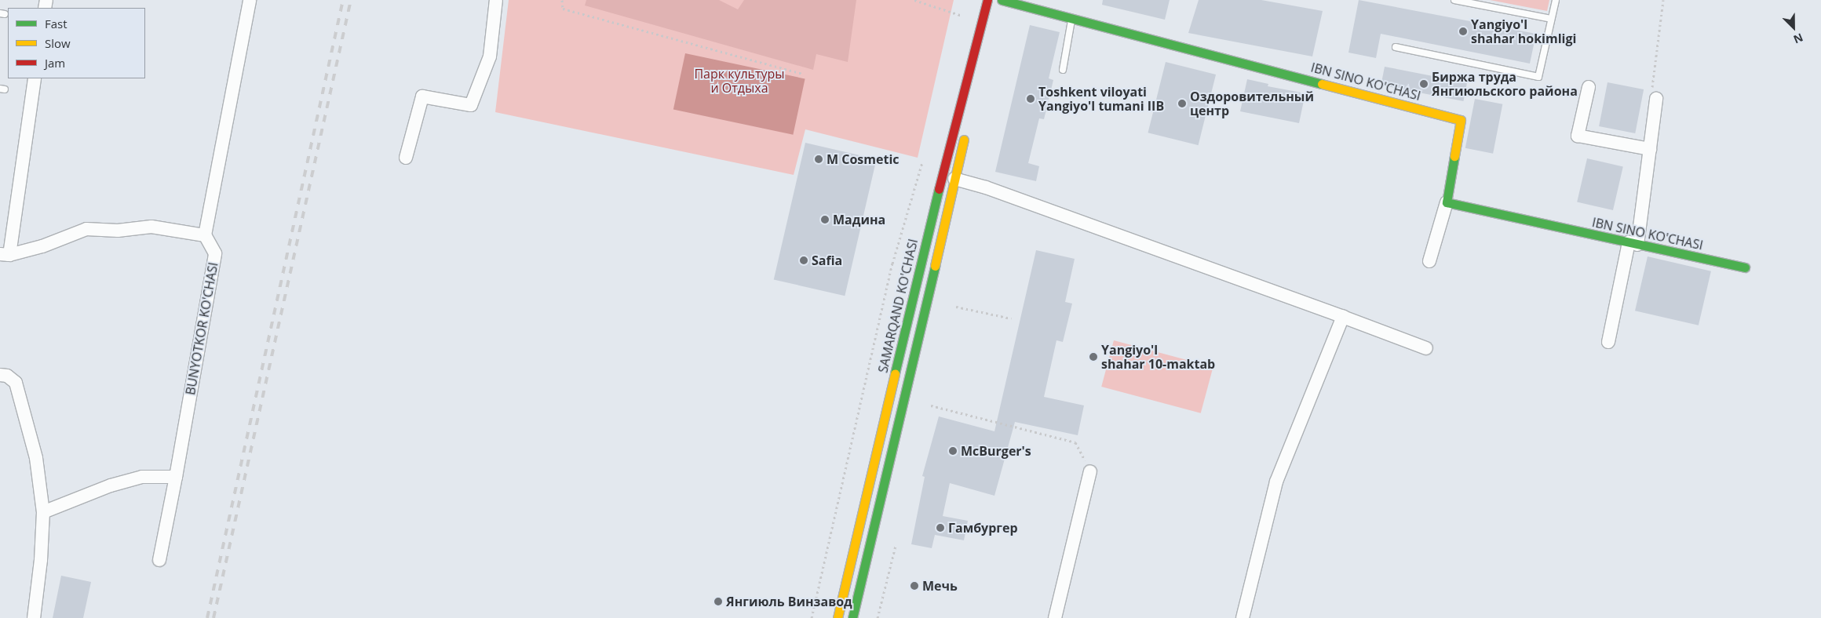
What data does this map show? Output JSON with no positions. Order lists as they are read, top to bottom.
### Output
{
  "streets": {
    "main road": ["IBN SINO KO'CHASI", "SAMARQAND KO'CHASI"],
    "street": ["BUNYOTKOR KO'CHASI"]
  },
  "parks": ["Парк культуры и Отдыха"],
  "places": [
    "Yangiyo'l shahar hokimligi",
    "Биржа труда Янгиюльского района",
    "Toshkent viloyati Yangiyo'l tumani IIB",
    "Оздоровительный центр",
    "M Cosmetic",
    "Мадина",
    "Safia",
    "Yangiyo'l shahar 10-maktab",
    "McBurger's",
    "Гамбургер",
    "Мечь",
    "Янгиюль Винзавод"
  ],
  "legend": ["Fast", "Slow", "Jam"],
  "north": "bottom right"
}
